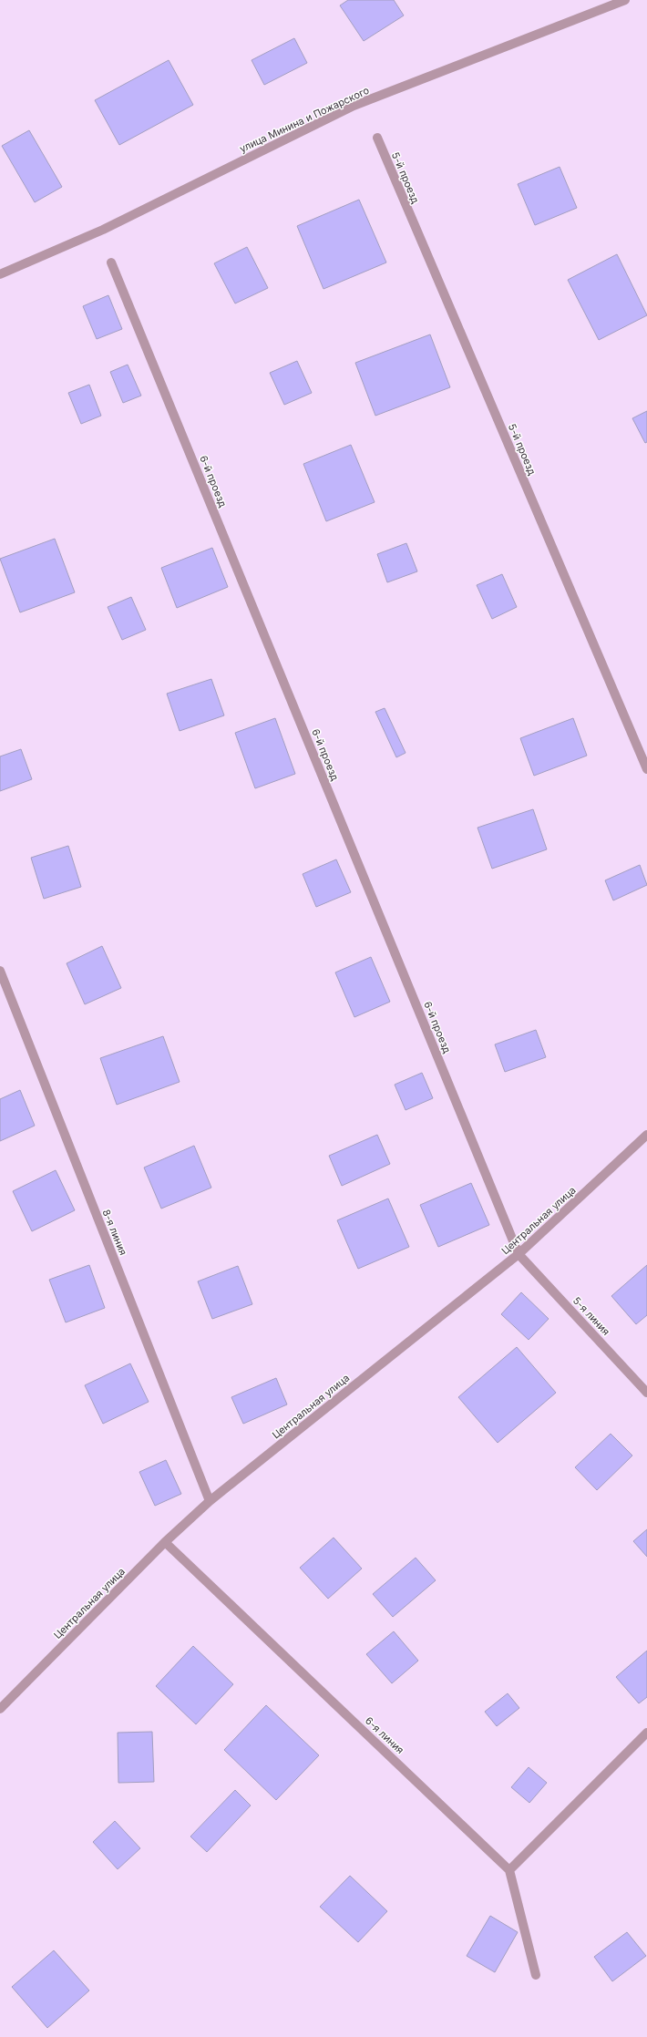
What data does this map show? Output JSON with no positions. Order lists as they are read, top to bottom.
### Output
{
  "streets": {
    "street": [
      "улица Минина и Пожарского",
      "5-й проезд",
      "6-й проезд",
      "Центральная улица",
      "8-я линия",
      "5-я линия",
      "6-я линия"
    ]
  },
  "crossings": [
    ["6-й проезд", "Центральная улица"],
    ["6-й проезд", "5-я линия"],
    ["Центральная улица", "8-я линия"],
    ["Центральная улица", "5-я линия"],
    ["Центральная улица", "6-я линия"]
  ]
}
